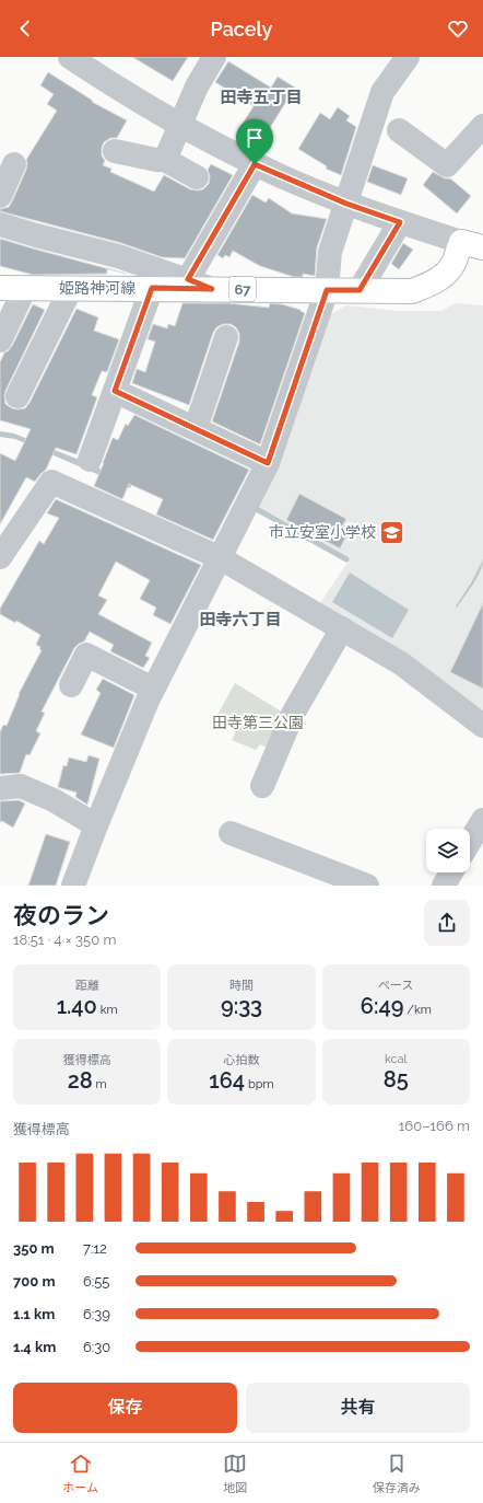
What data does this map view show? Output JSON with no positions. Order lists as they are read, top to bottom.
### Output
{
  "streets": {
    "main road": ["姫路神河線", "67"]
  },
  "districts": ["田寺五丁目", "田寺六丁目"],
  "parks": ["田寺第三公園"],
  "places": {
    "school or university": ["市立安室小学校"]
  },
  "page": {
    "header": "Pacely",
    "heading": ["夜のラン", "18:51 · 4 × 350 m"],
    "stats": [
      ["距離", "1.40 km"],
      ["時間", "9:33"],
      ["ペース", "6:49 /km"],
      ["獲得標高", "28 m"],
      ["心拍数", "164 bpm"],
      ["kcal", "85"]
    ],
    "chart": ["獲得標高", "160–166 m"],
    "list": [
      {
        "name": "350 m",
        "note": "7:12"
      },
      {
        "name": "700 m",
        "note": "6:55"
      },
      {
        "name": "1.1 km",
        "note": "6:39"
      },
      {
        "name": "1.4 km",
        "note": "6:30"
      }
    ],
    "buttons": ["保存", "共有"],
    "tabs": ["ホーム", "地図", "保存済み"]
  }
}
